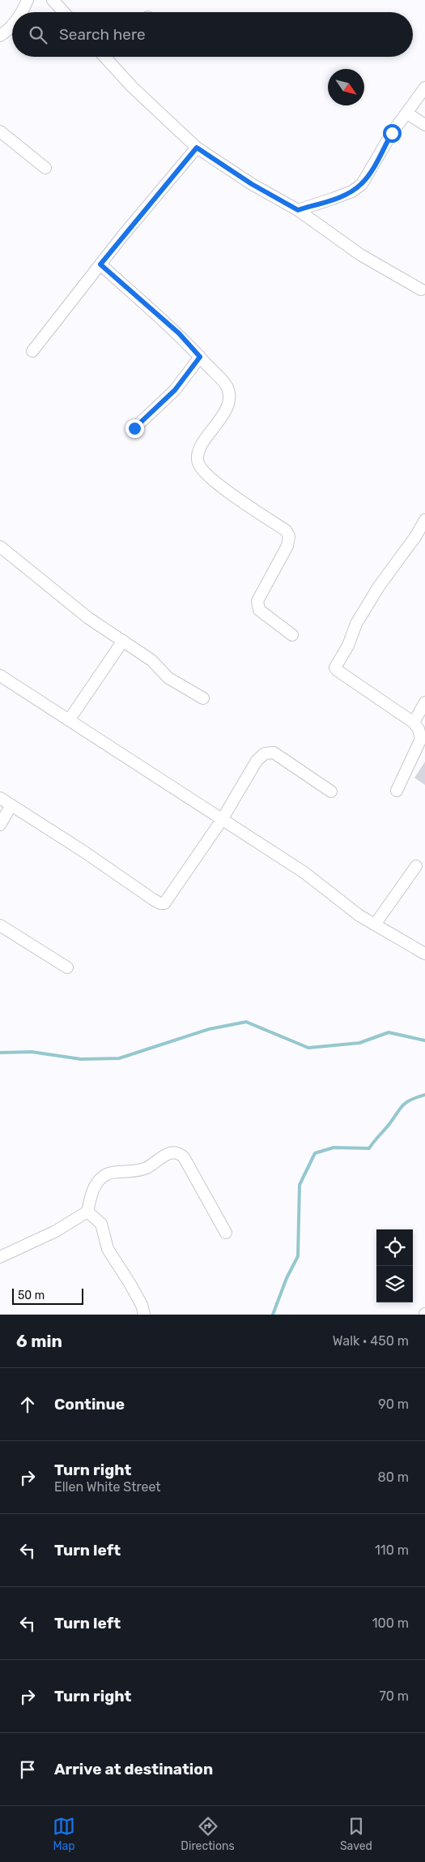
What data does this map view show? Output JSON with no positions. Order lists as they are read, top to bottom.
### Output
{
  "scale_bar": "50 m",
  "north": "bottom right",
  "page": {
    "search": "Search here",
    "scale": "50 m",
    "heading": ["6 min", "Walk · 450 m"],
    "list": [
      ["Continue", "90 m"],
      ["Turn right", "Ellen White Street", "80 m"],
      ["Turn left", "110 m"],
      ["Turn left", "100 m"],
      ["Turn right", "70 m"],
      "Arrive at destination"
    ],
    "nav": ["Map", "Directions", "Saved"]
  }
}
